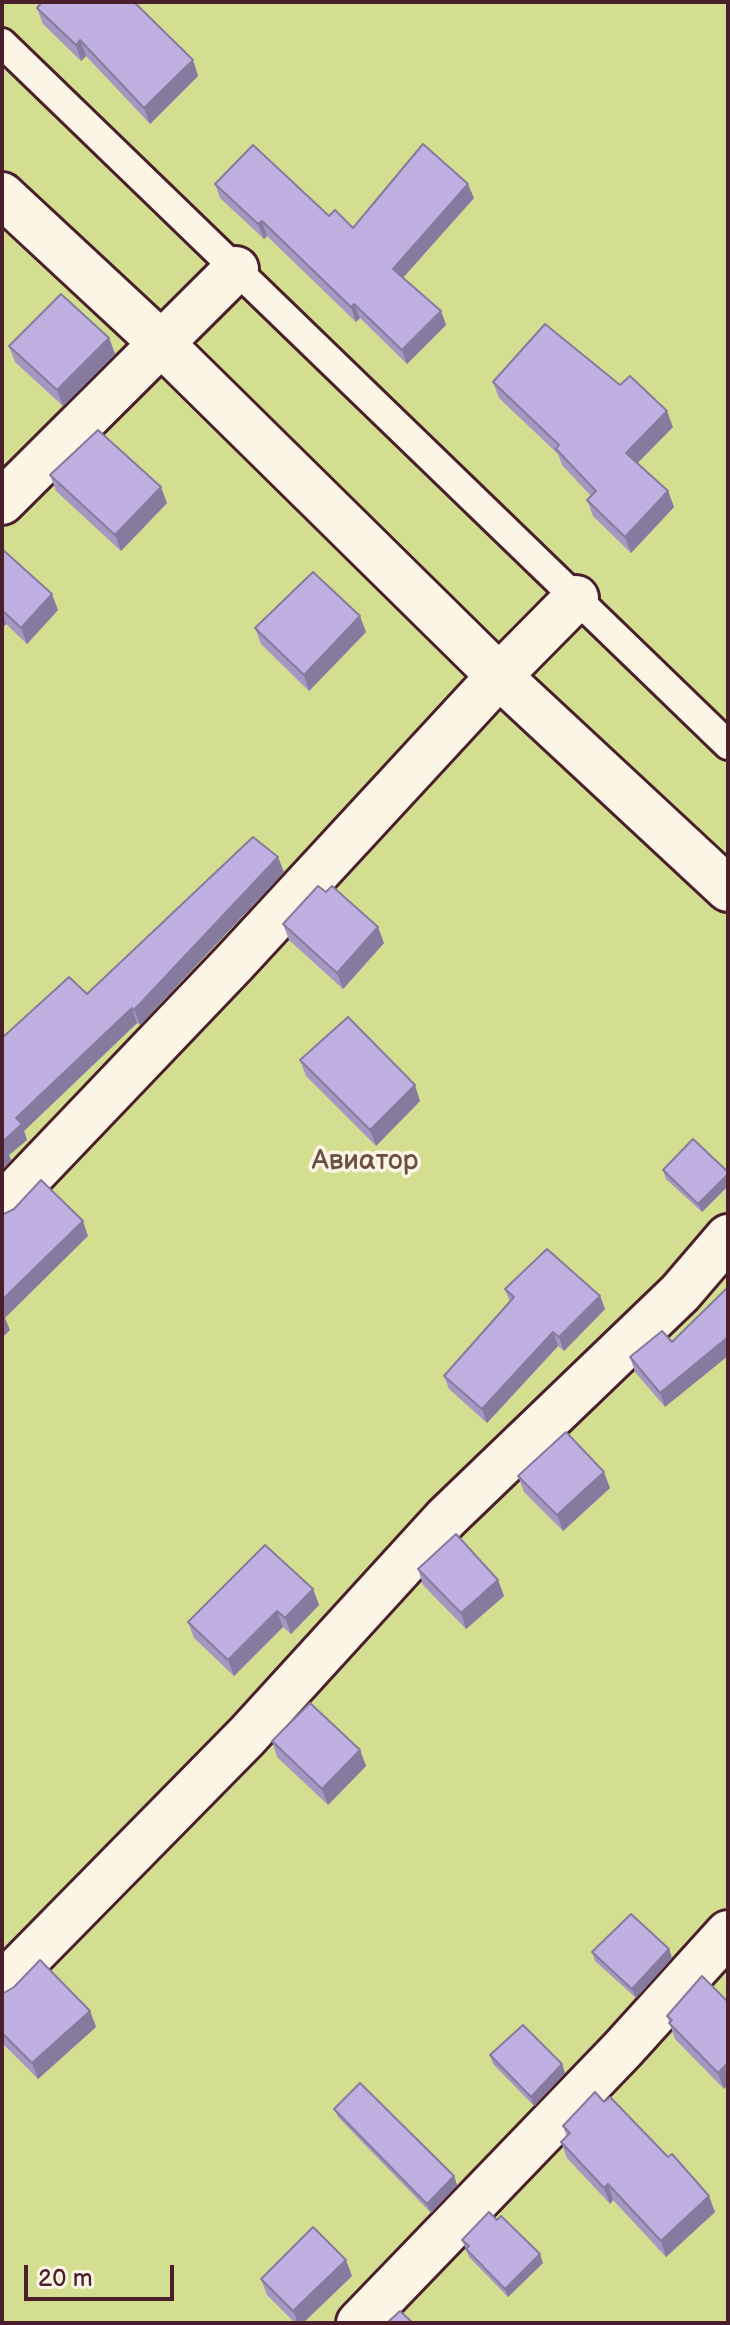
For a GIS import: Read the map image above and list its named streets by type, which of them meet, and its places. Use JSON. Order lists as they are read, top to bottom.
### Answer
{
  "parks": ["Авиатор"],
  "scale_bar": "20 m"
}
